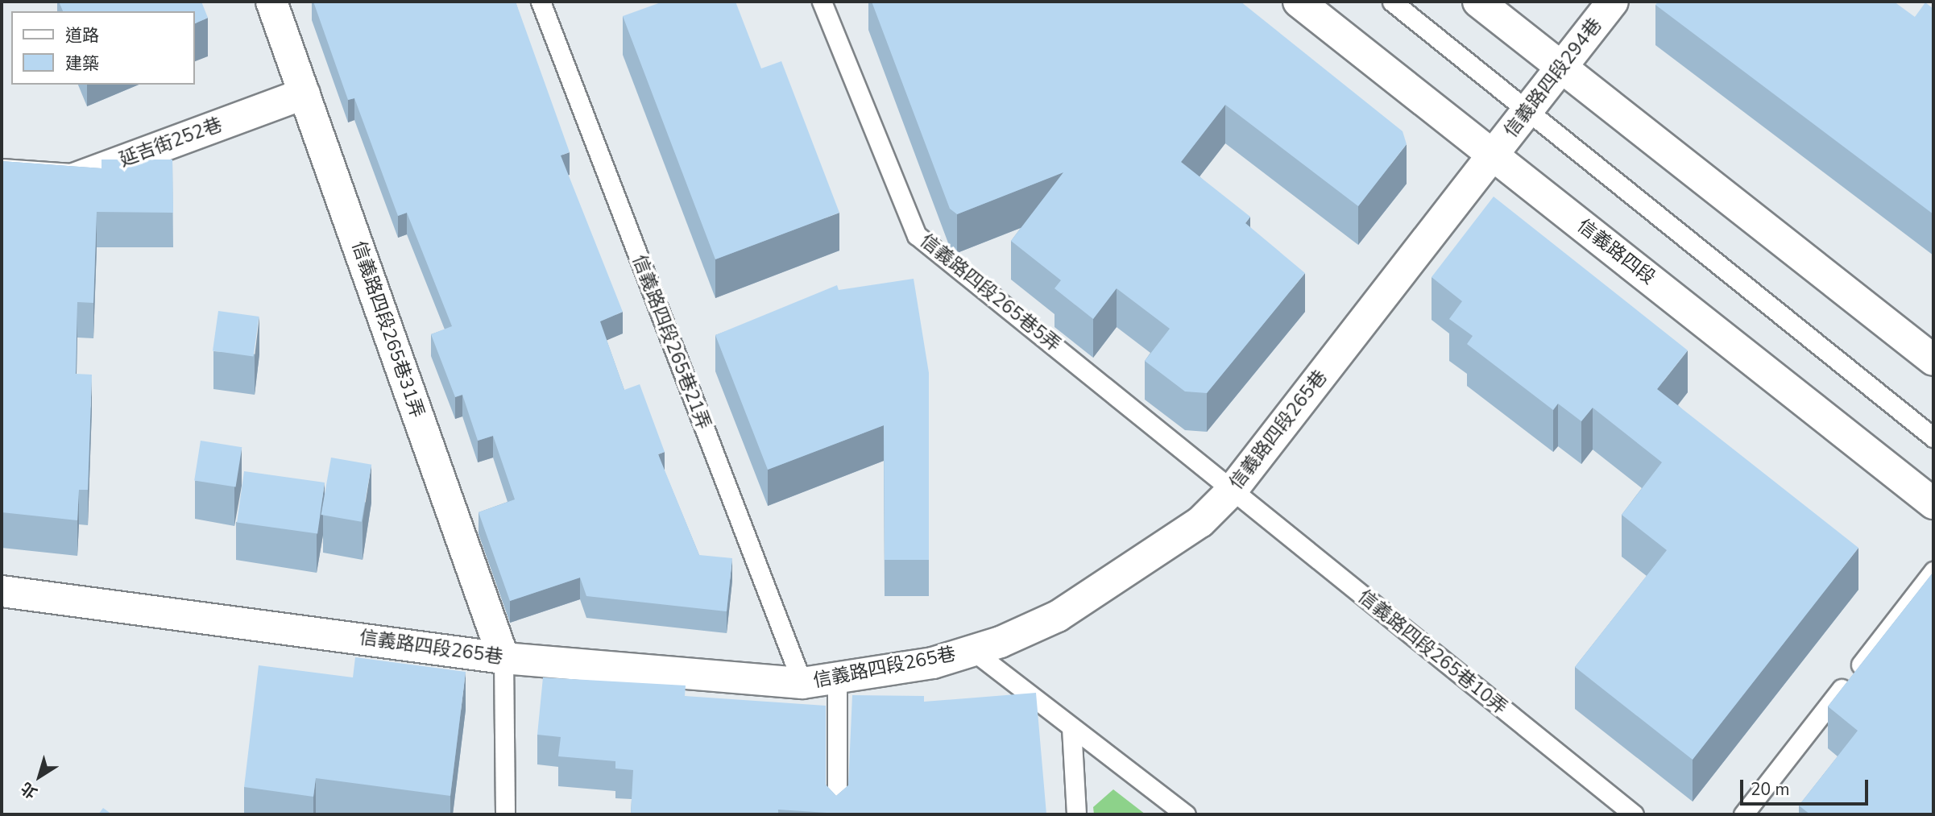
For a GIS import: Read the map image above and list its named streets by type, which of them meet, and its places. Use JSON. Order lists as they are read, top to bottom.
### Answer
{
  "streets": {
    "street": [
      "信義路四段294巷",
      "延吉街252巷",
      "信義路四段",
      "信義路四段265巷31弄",
      "信義路四段265巷"
    ],
    "lane": ["信義路四段265巷5弄", "信義路四段265巷21弄", "信義路四段265巷10弄"]
  },
  "crossings": [
    ["信義路四段294巷", "信義路四段"],
    ["信義路四段294巷", "信義路四段265巷"],
    ["延吉街252巷", "信義路四段265巷31弄"],
    ["信義路四段", "信義路四段265巷"],
    ["信義路四段265巷5弄", "信義路四段265巷"],
    ["信義路四段265巷5弄", "信義路四段265巷10弄"],
    ["信義路四段265巷31弄", "信義路四段265巷"],
    ["信義路四段265巷21弄", "信義路四段265巷"],
    ["信義路四段265巷", "信義路四段265巷10弄"]
  ],
  "legend": ["道路", "建築"],
  "scale_bar": "20 m",
  "north": "bottom left"
}
